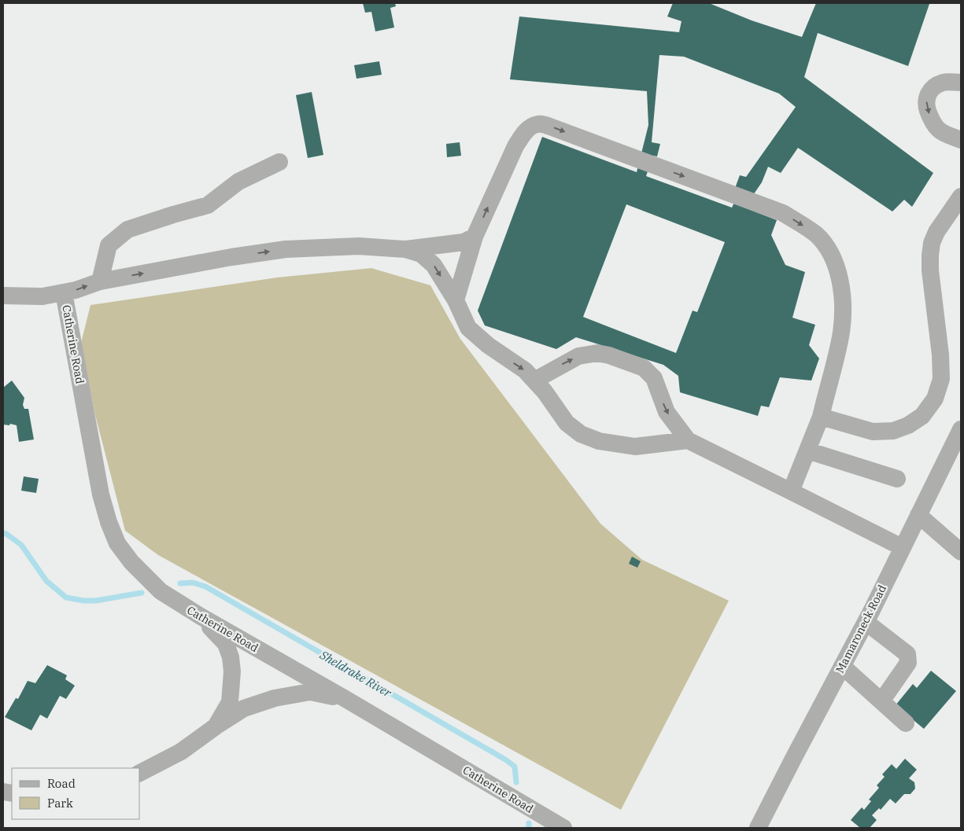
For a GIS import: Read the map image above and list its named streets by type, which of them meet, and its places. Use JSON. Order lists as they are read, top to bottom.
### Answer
{
  "streets": {
    "street": ["Catherine Road", "Mamaroneck Road"]
  },
  "water": ["Sheldrake River"],
  "legend": ["Road", "Park"]
}
